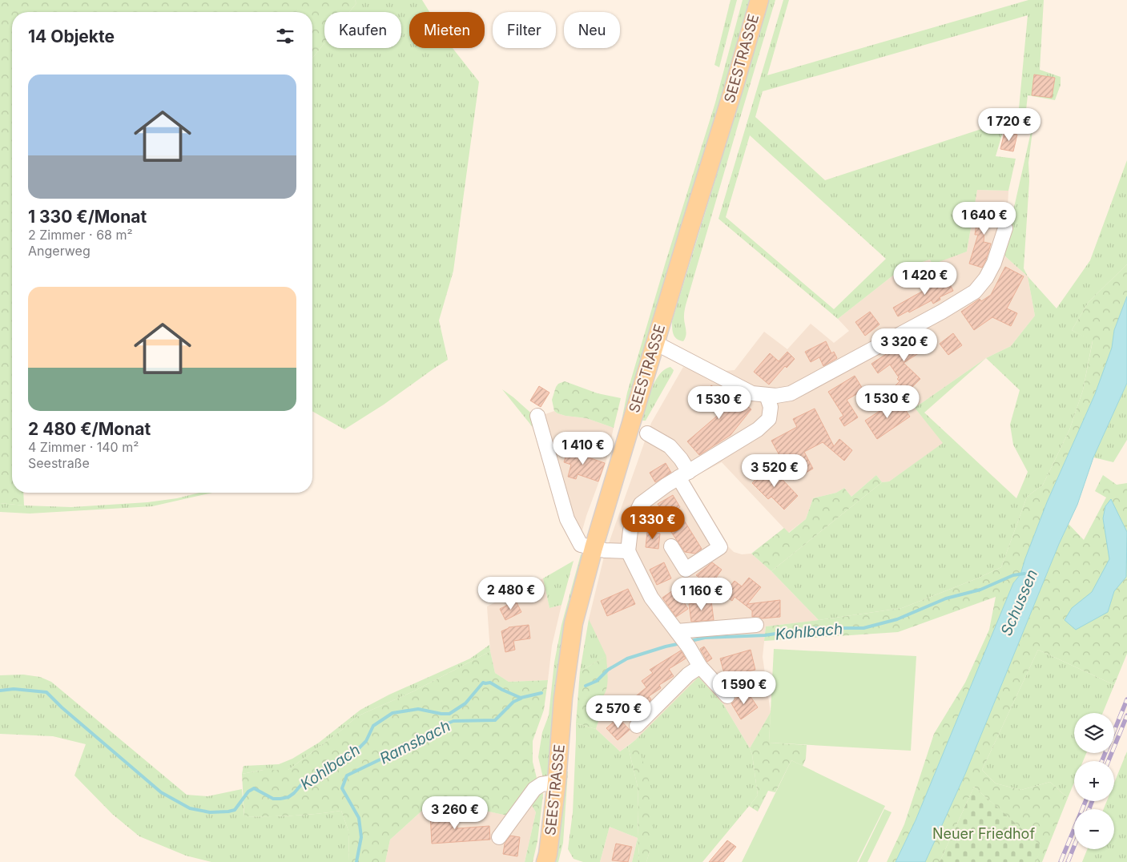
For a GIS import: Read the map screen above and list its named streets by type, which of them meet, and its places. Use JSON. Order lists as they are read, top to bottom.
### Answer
{
  "streets": {
    "main road": ["SEESTRASSE"]
  },
  "water": ["Schussen", "Kohlbach", "Ramsbach"],
  "parks": ["Neuer Friedhof"],
  "page": {
    "chip": [
      "Kaufen",
      "Mieten",
      "Filter",
      "Neu"
    ],
    "heading": "14 Objekte",
    "list": [
      {
        "name": "1 330 €/Monat",
        "note": "2 Zimmer · 68 m² · Angerweg"
      },
      {
        "name": "2 480 €/Monat",
        "note": "4 Zimmer · 140 m² · Seestraße"
      }
    ],
    "price": [
      "1 720 €",
      "1 640 €",
      "1 420 €",
      "3 320 €",
      "1 530 €",
      "1 530 €",
      "1 410 €",
      "3 520 €",
      "1 330 €",
      "2 480 €",
      "1 160 €",
      "1 590 €",
      "2 570 €",
      "3 260 €"
    ],
    "map_buttons": ["+", "−"]
  }
}
